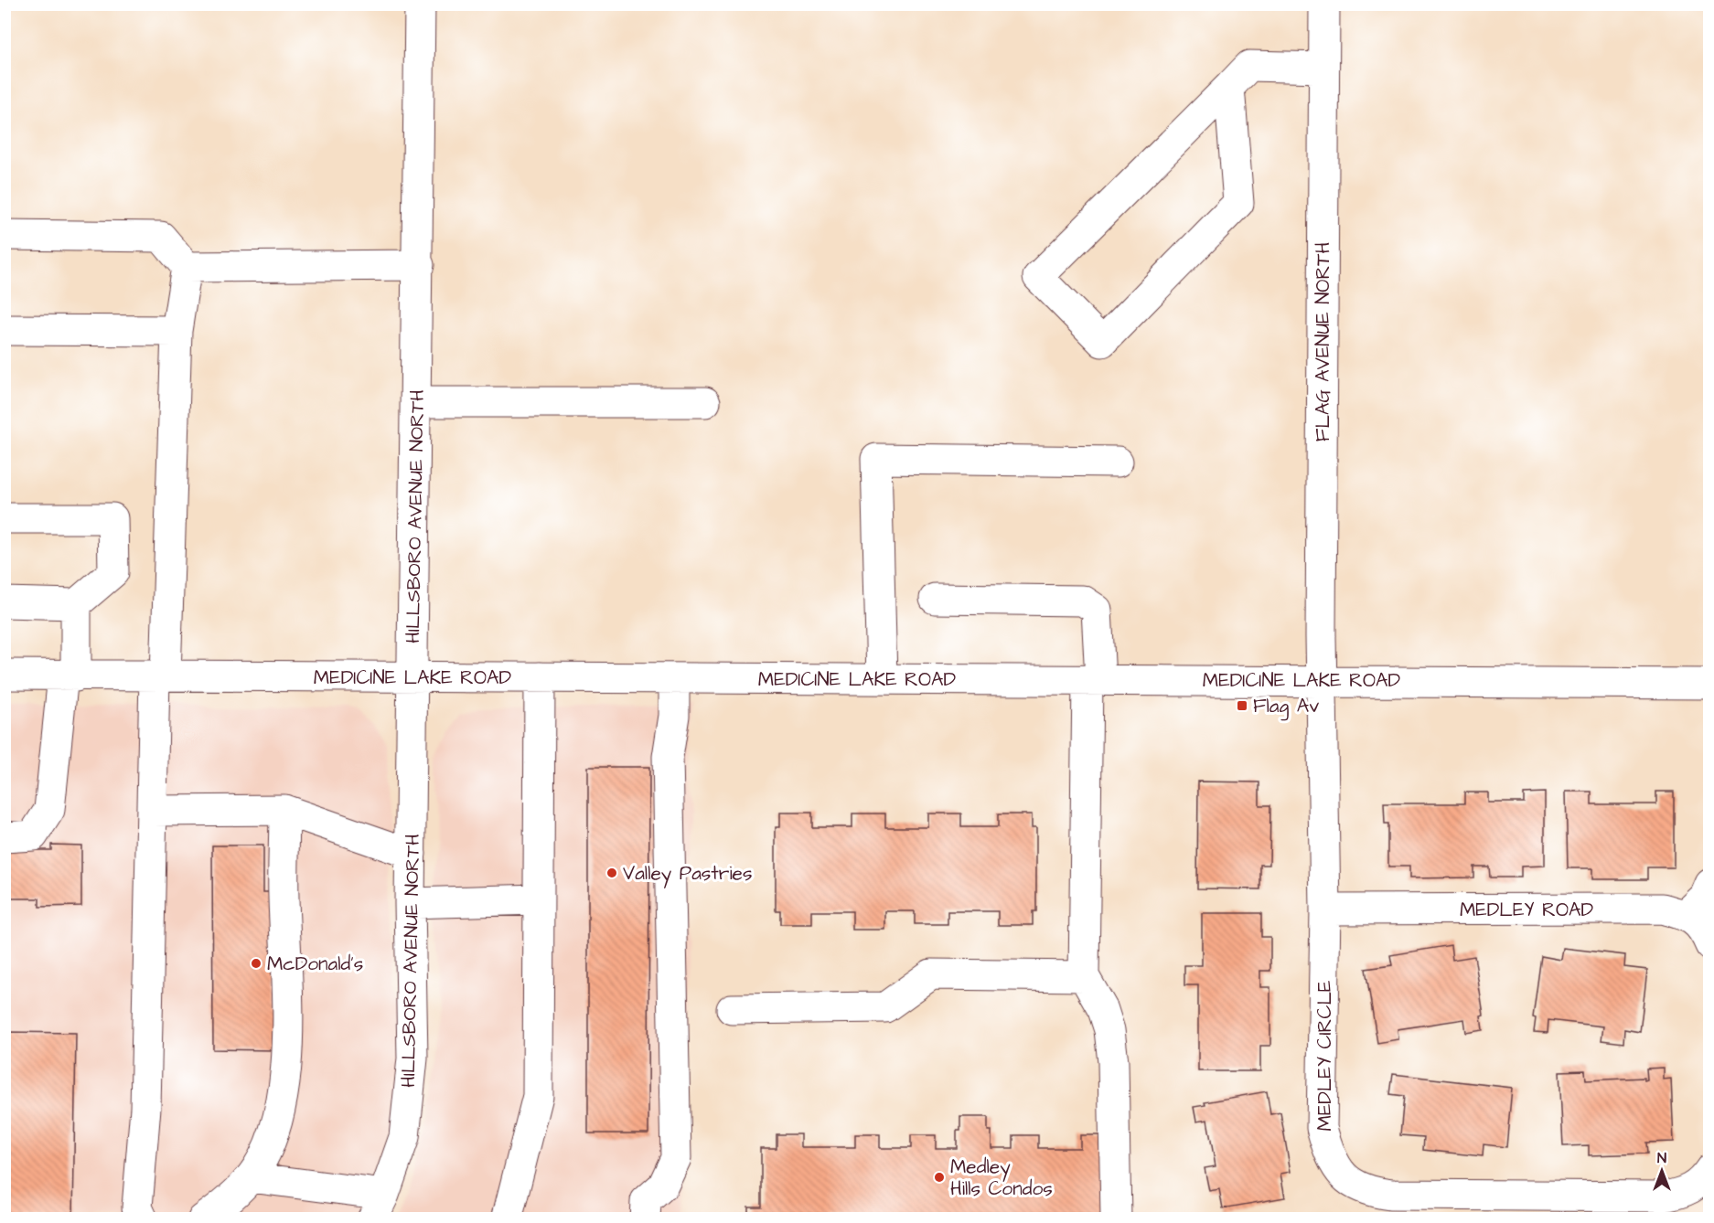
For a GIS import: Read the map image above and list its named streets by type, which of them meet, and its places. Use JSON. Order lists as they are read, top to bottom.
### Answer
{
  "streets": {
    "street": [
      "FLAG AVENUE NORTH",
      "HILLSBORO AVENUE NORTH",
      "MEDICINE LAKE ROAD",
      "MEDLEY ROAD",
      "MEDLEY CIRCLE"
    ]
  },
  "crossings": [
    ["FLAG AVENUE NORTH", "MEDICINE LAKE ROAD"],
    ["FLAG AVENUE NORTH", "MEDLEY CIRCLE"],
    ["HILLSBORO AVENUE NORTH", "MEDICINE LAKE ROAD"],
    ["MEDICINE LAKE ROAD", "MEDLEY CIRCLE"],
    ["MEDLEY ROAD", "MEDLEY CIRCLE"]
  ],
  "places": {
    "transit": ["Flag Av"],
    "other": ["Valley Pastries", "McDonald's", "Medley Hills Condos"]
  },
  "north": "top"
}
